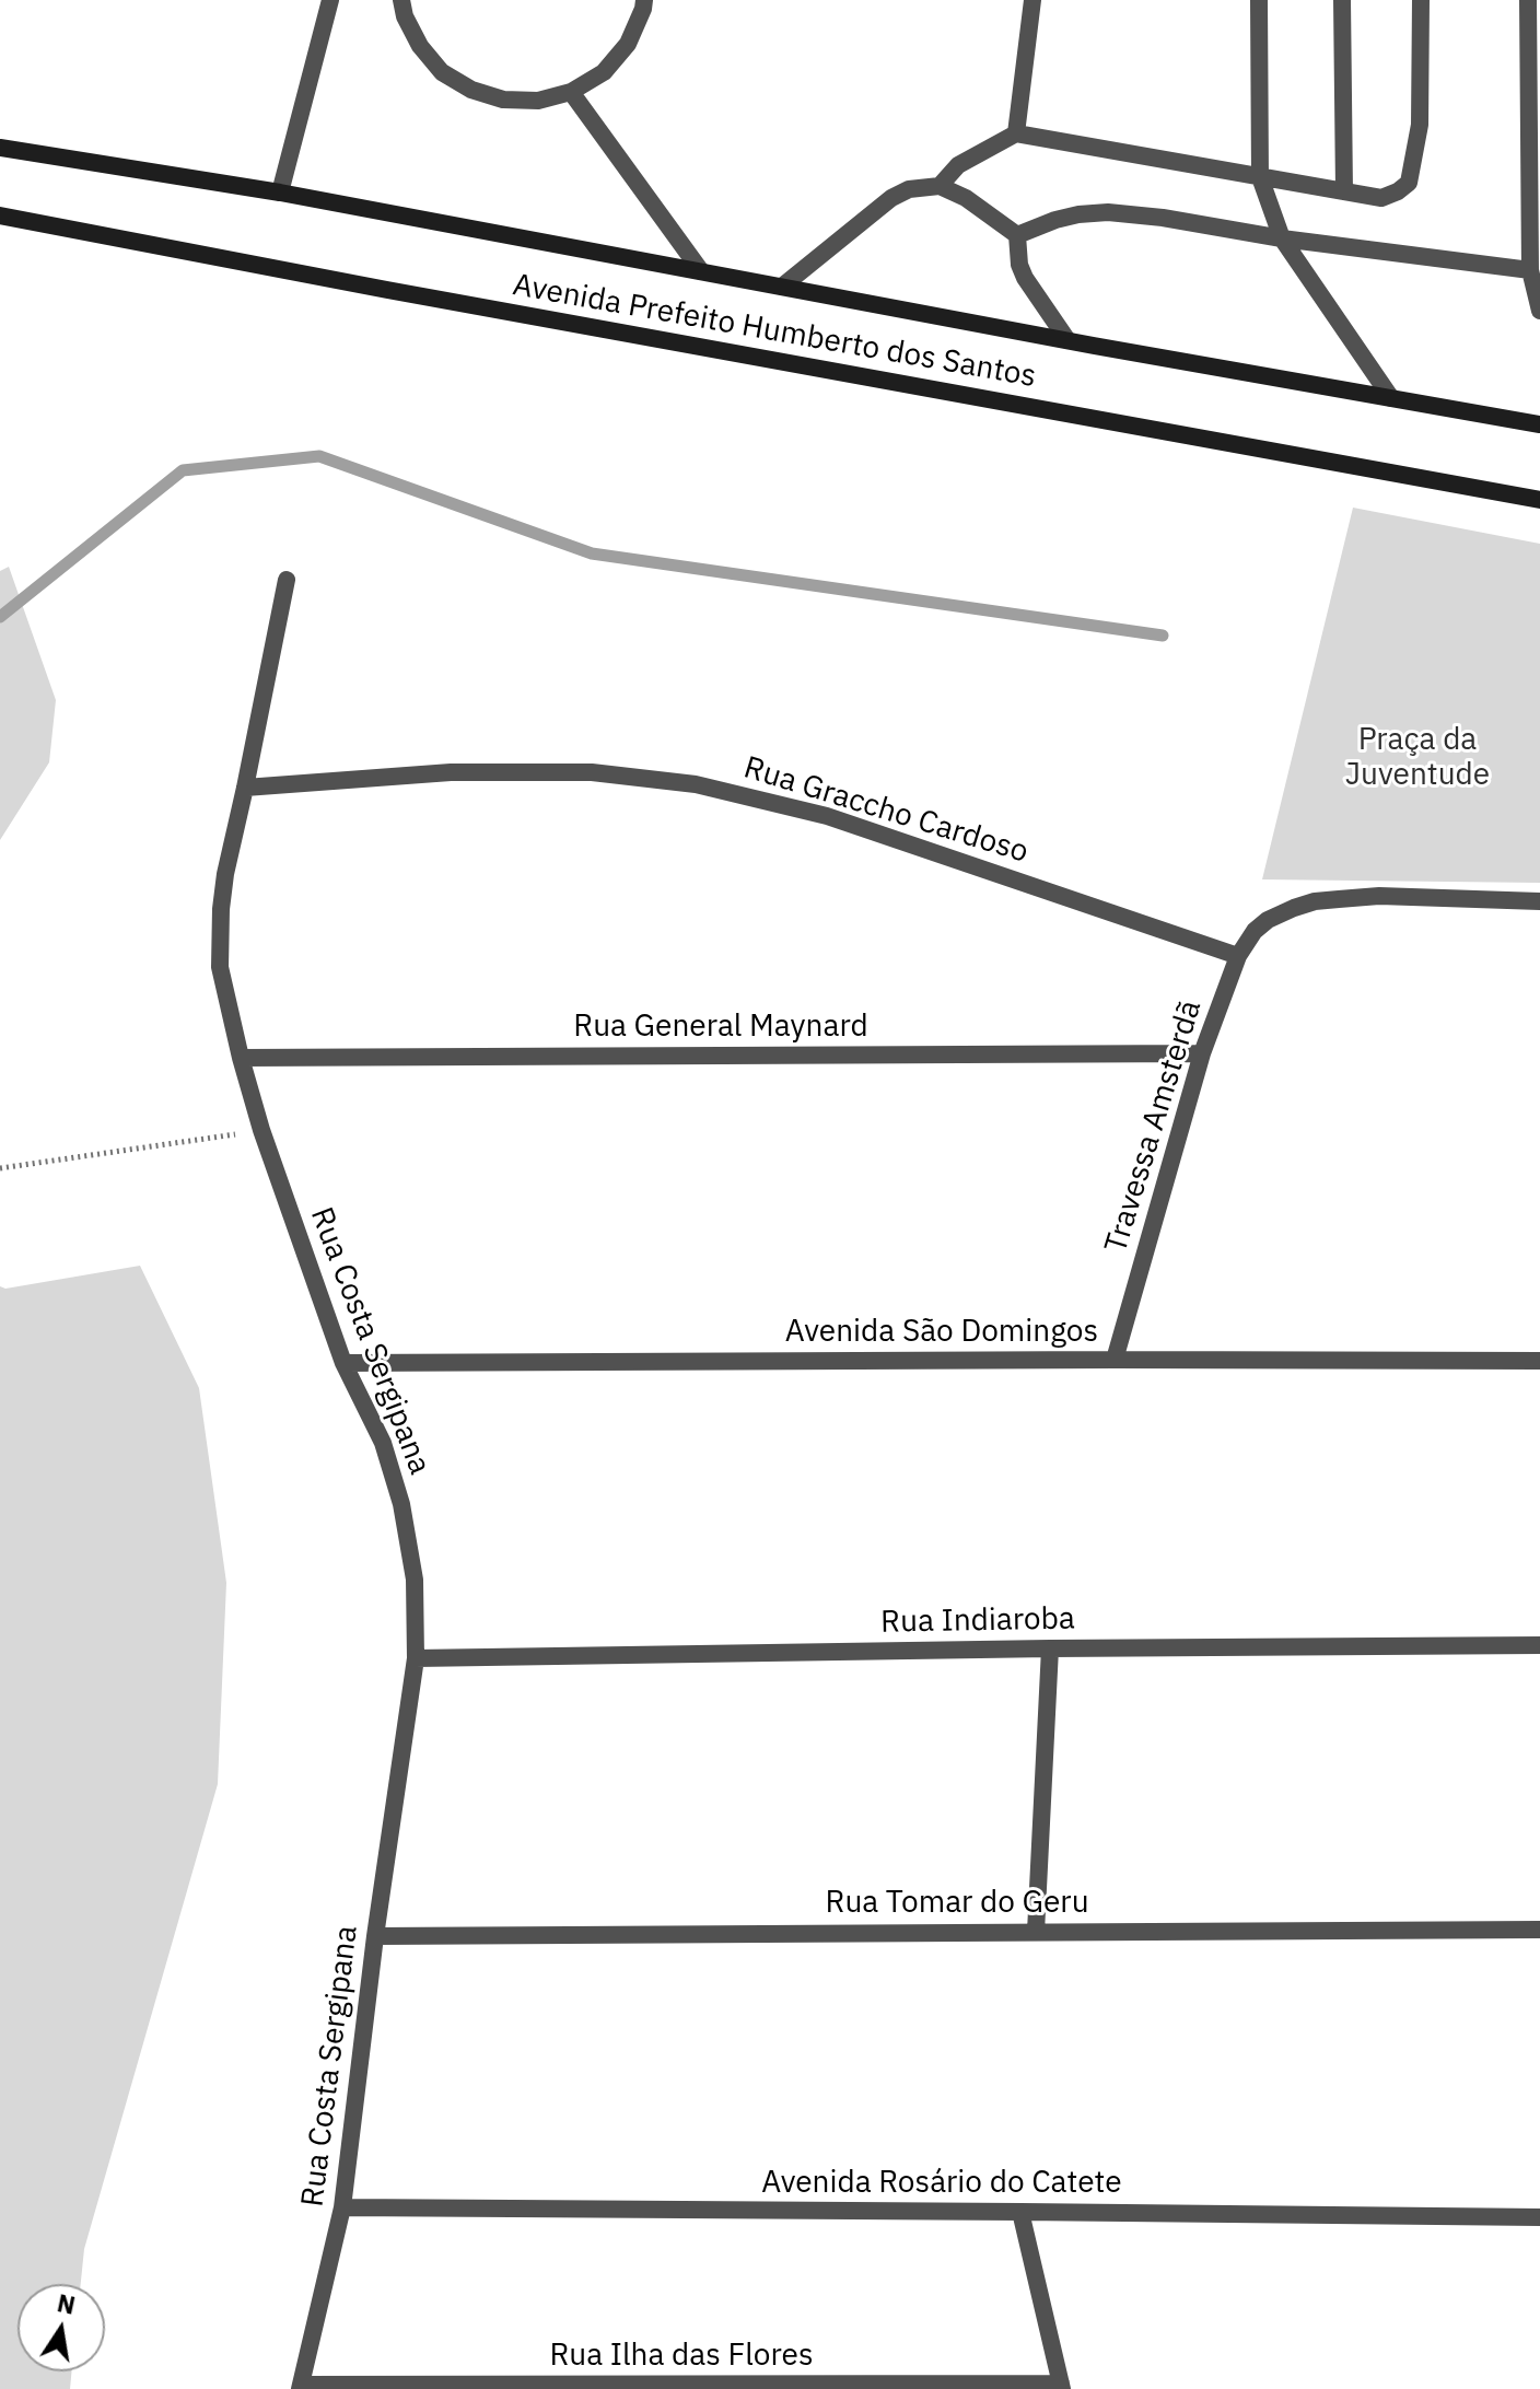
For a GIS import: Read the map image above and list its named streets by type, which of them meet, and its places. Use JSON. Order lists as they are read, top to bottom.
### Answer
{
  "streets": {
    "street": [
      "Avenida Prefeito Humberto dos Santos",
      "Rua Graccho Cardoso",
      "Rua General Maynard",
      "Travessa Amsterdã",
      "Avenida São Domingos",
      "Rua Costa Sergipana",
      "Rua Indiaroba",
      "Rua Tomar do Geru",
      "Avenida Rosário do Catete",
      "Rua Ilha das Flores"
    ]
  },
  "crossings": [
    ["Rua Graccho Cardoso", "Travessa Amsterdã"],
    ["Rua Graccho Cardoso", "Rua Costa Sergipana"],
    ["Rua General Maynard", "Travessa Amsterdã"],
    ["Rua General Maynard", "Rua Costa Sergipana"],
    ["Travessa Amsterdã", "Avenida São Domingos"],
    ["Avenida São Domingos", "Rua Costa Sergipana"],
    ["Rua Costa Sergipana", "Rua Indiaroba"],
    ["Rua Costa Sergipana", "Rua Tomar do Geru"],
    ["Rua Costa Sergipana", "Avenida Rosário do Catete"],
    ["Rua Costa Sergipana", "Rua Ilha das Flores"]
  ],
  "parks": ["Praça da Juventude"],
  "north": "top"
}
